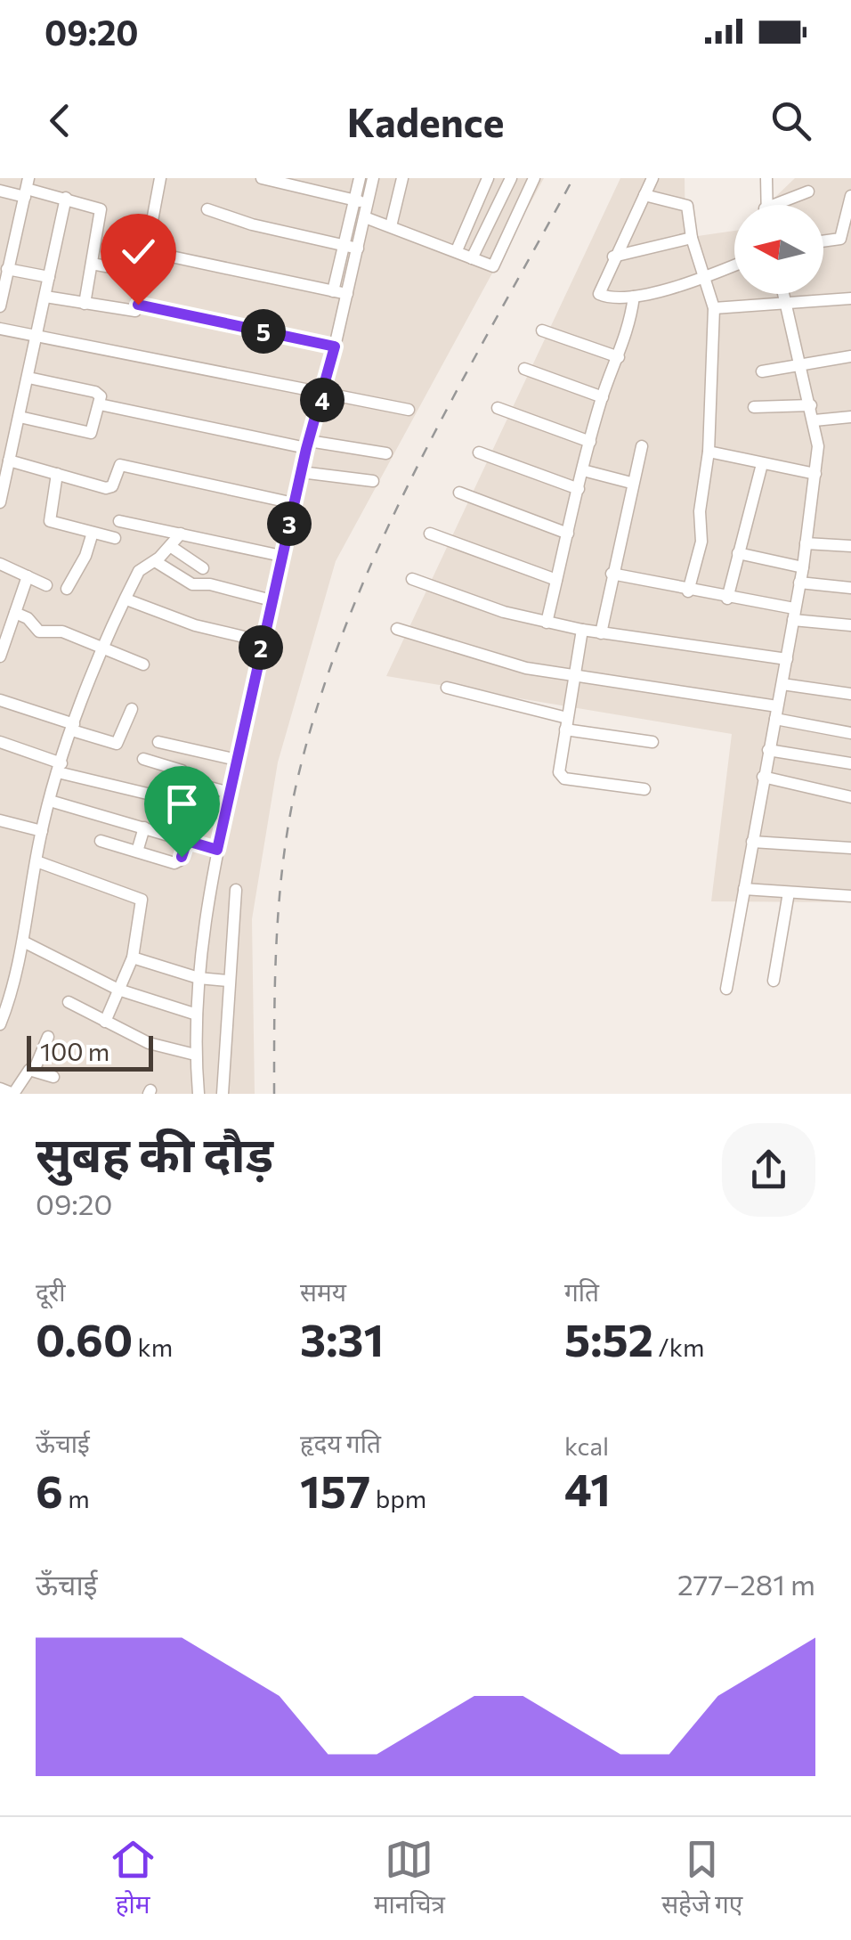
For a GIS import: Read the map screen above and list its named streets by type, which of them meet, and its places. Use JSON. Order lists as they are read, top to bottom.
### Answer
{
  "scale_bar": "100 m",
  "north": "left",
  "page": {
    "status": "09:20",
    "header": "Kadence",
    "pins": [
      "5",
      "4",
      "3",
      "2"
    ],
    "scale": "100 m",
    "heading": ["सुबह की दौड़", "09:20"],
    "stats": [
      ["दूरी", "0.60 km"],
      ["समय", "3:31"],
      ["गति", "5:52 /km"],
      ["ऊँचाई", "6 m"],
      ["हृदय गति", "157 bpm"],
      ["kcal", "41"]
    ],
    "chart": ["ऊँचाई", "277–281 m"],
    "tabs": ["होम", "मानचित्र", "सहेजे गए"]
  }
}
